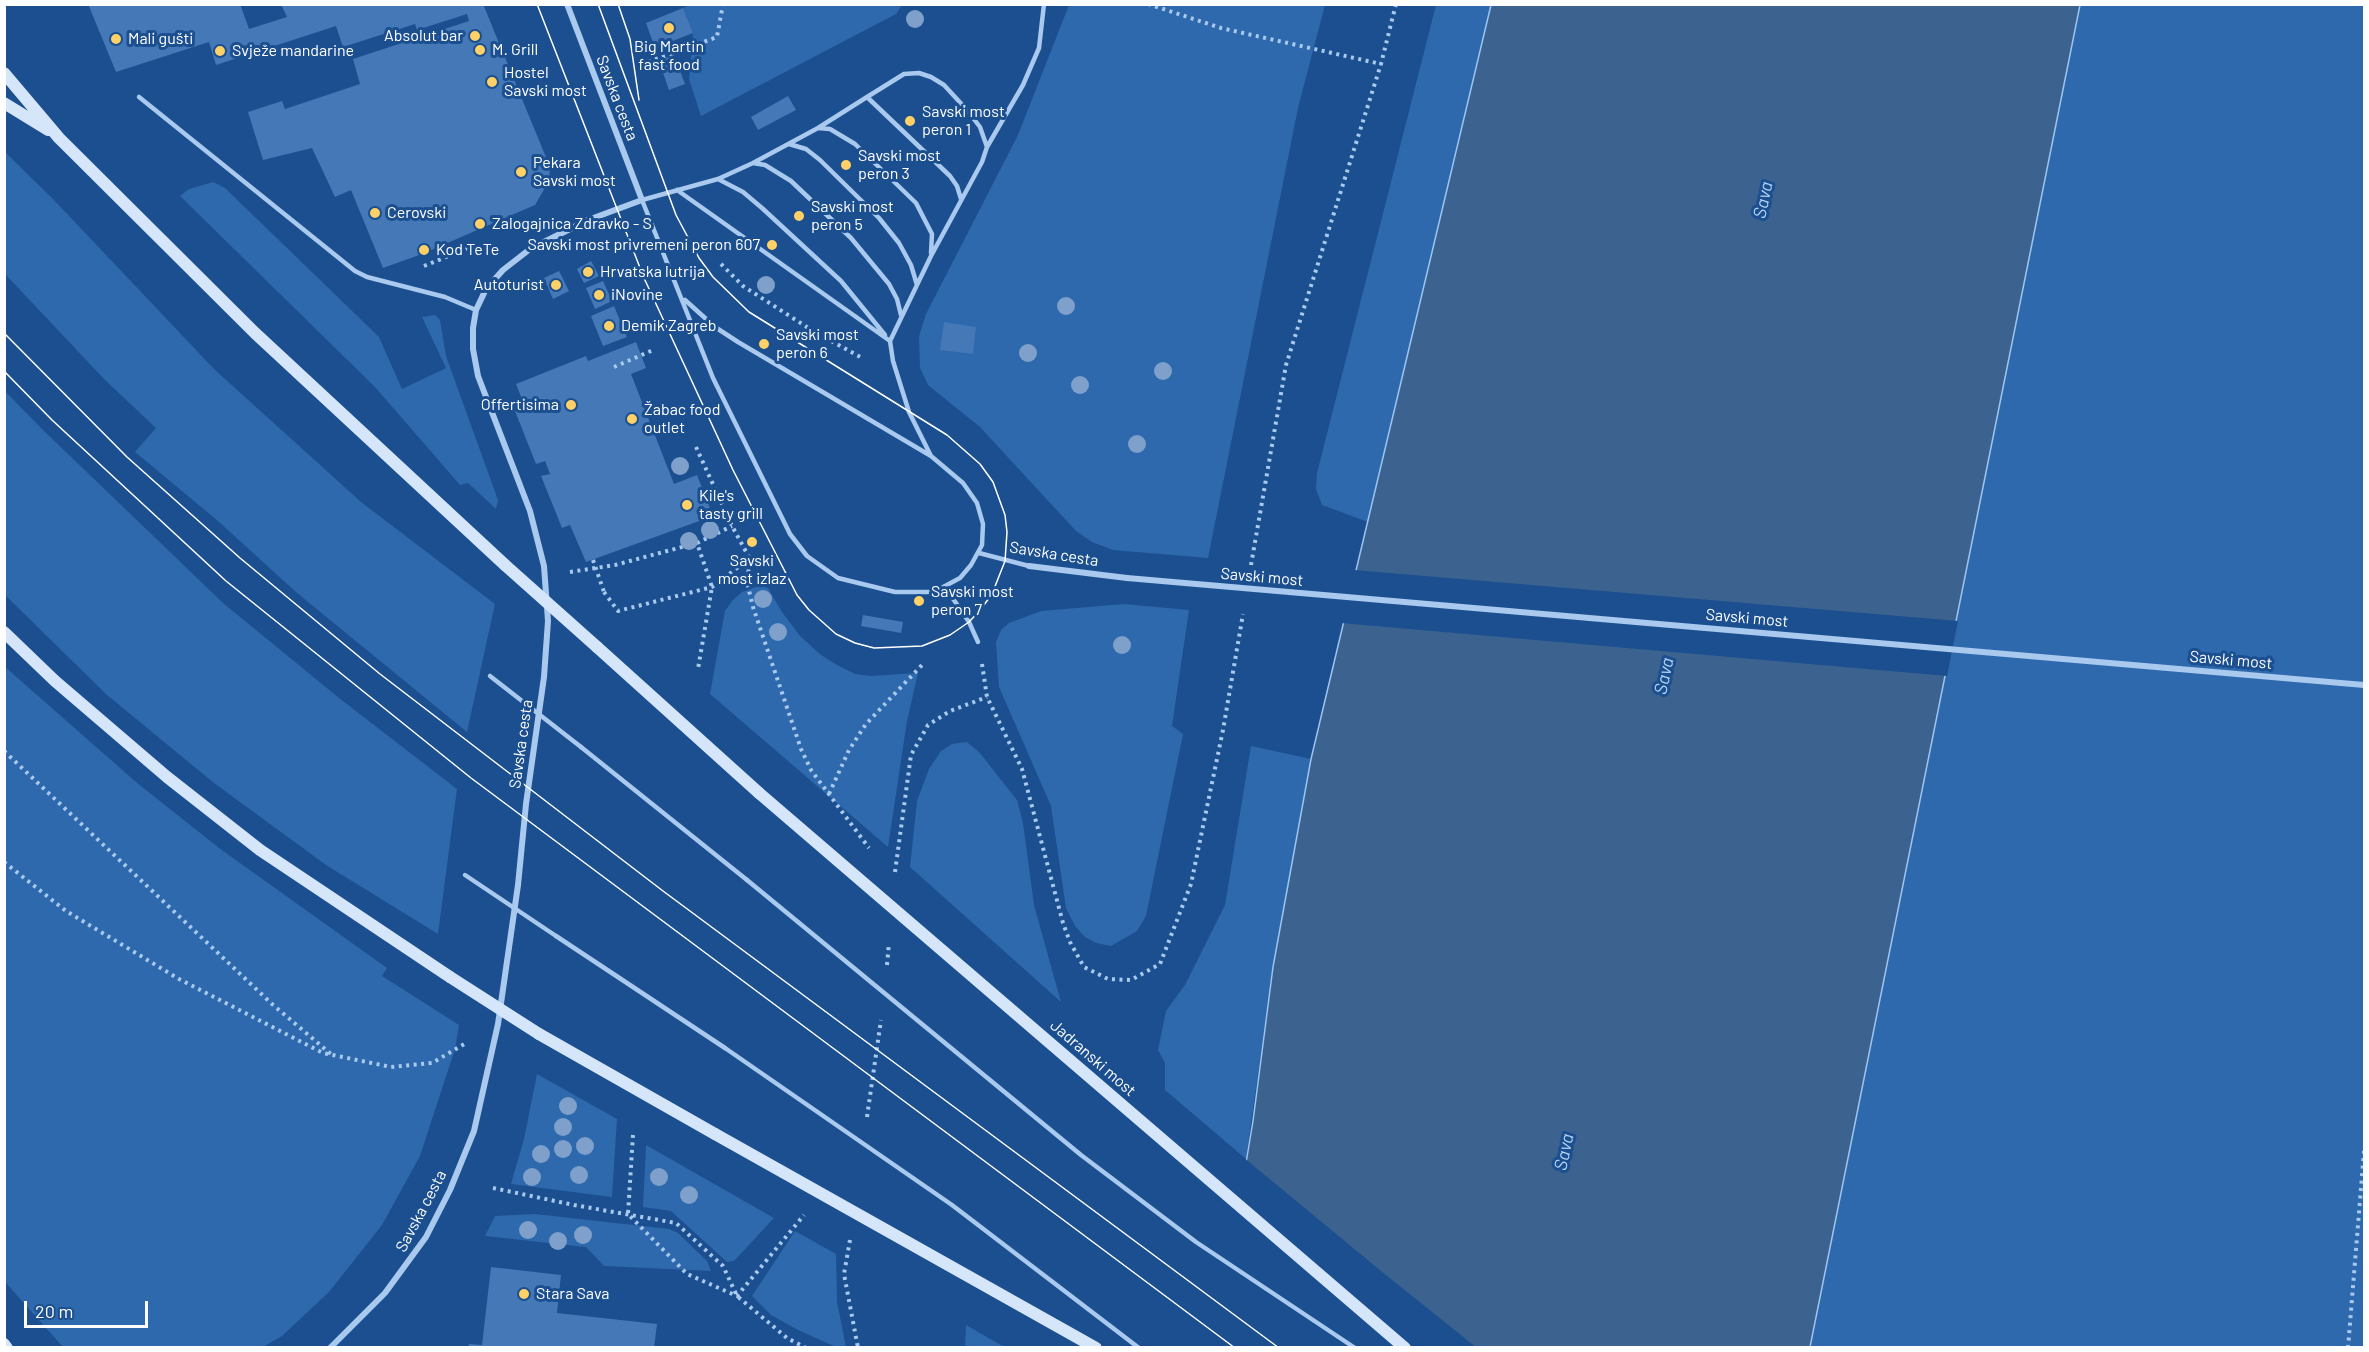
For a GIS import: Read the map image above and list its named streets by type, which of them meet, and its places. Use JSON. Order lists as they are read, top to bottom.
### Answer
{
  "streets": {
    "main road": ["Jadranski most"],
    "street": ["Savska cesta", "Savski most"]
  },
  "crossings": [
    ["Savska cesta", "Savski most"]
  ],
  "water": ["Sava"],
  "places": [
    "Big Martin fast food",
    "Absolut bar",
    "Mali gušti",
    "M. Grill",
    "Svježe mandarine",
    "Hostel Savski most",
    "Savski most peron 1",
    "Savski most peron 3",
    "Pekara Savski most",
    "Cerovski",
    "Savski most peron 5",
    "Zalogajnica Zdravko - S",
    "Savski most privremeni peron 607",
    "Kod TeTe",
    "Hrvatska lutrija",
    "Autoturist",
    "iNovine",
    "Demik Zagreb",
    "Savski most peron 6",
    "Offertisima",
    "Žabac food outlet",
    "Kile's tasty grill",
    "Savski most izlaz",
    "Savski most peron 7",
    "Stara Sava"
  ],
  "scale_bar": "20 m"
}
